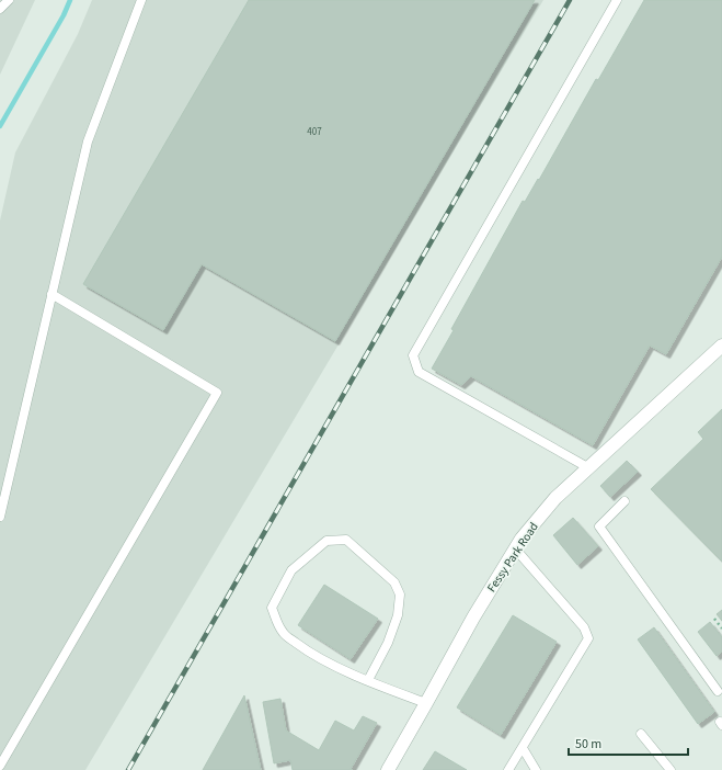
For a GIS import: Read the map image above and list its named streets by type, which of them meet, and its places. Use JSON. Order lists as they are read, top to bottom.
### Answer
{
  "streets": {
    "street": ["Fessy Park Road"]
  },
  "house_numbers": ["407"],
  "scale_bar": "50 m"
}
